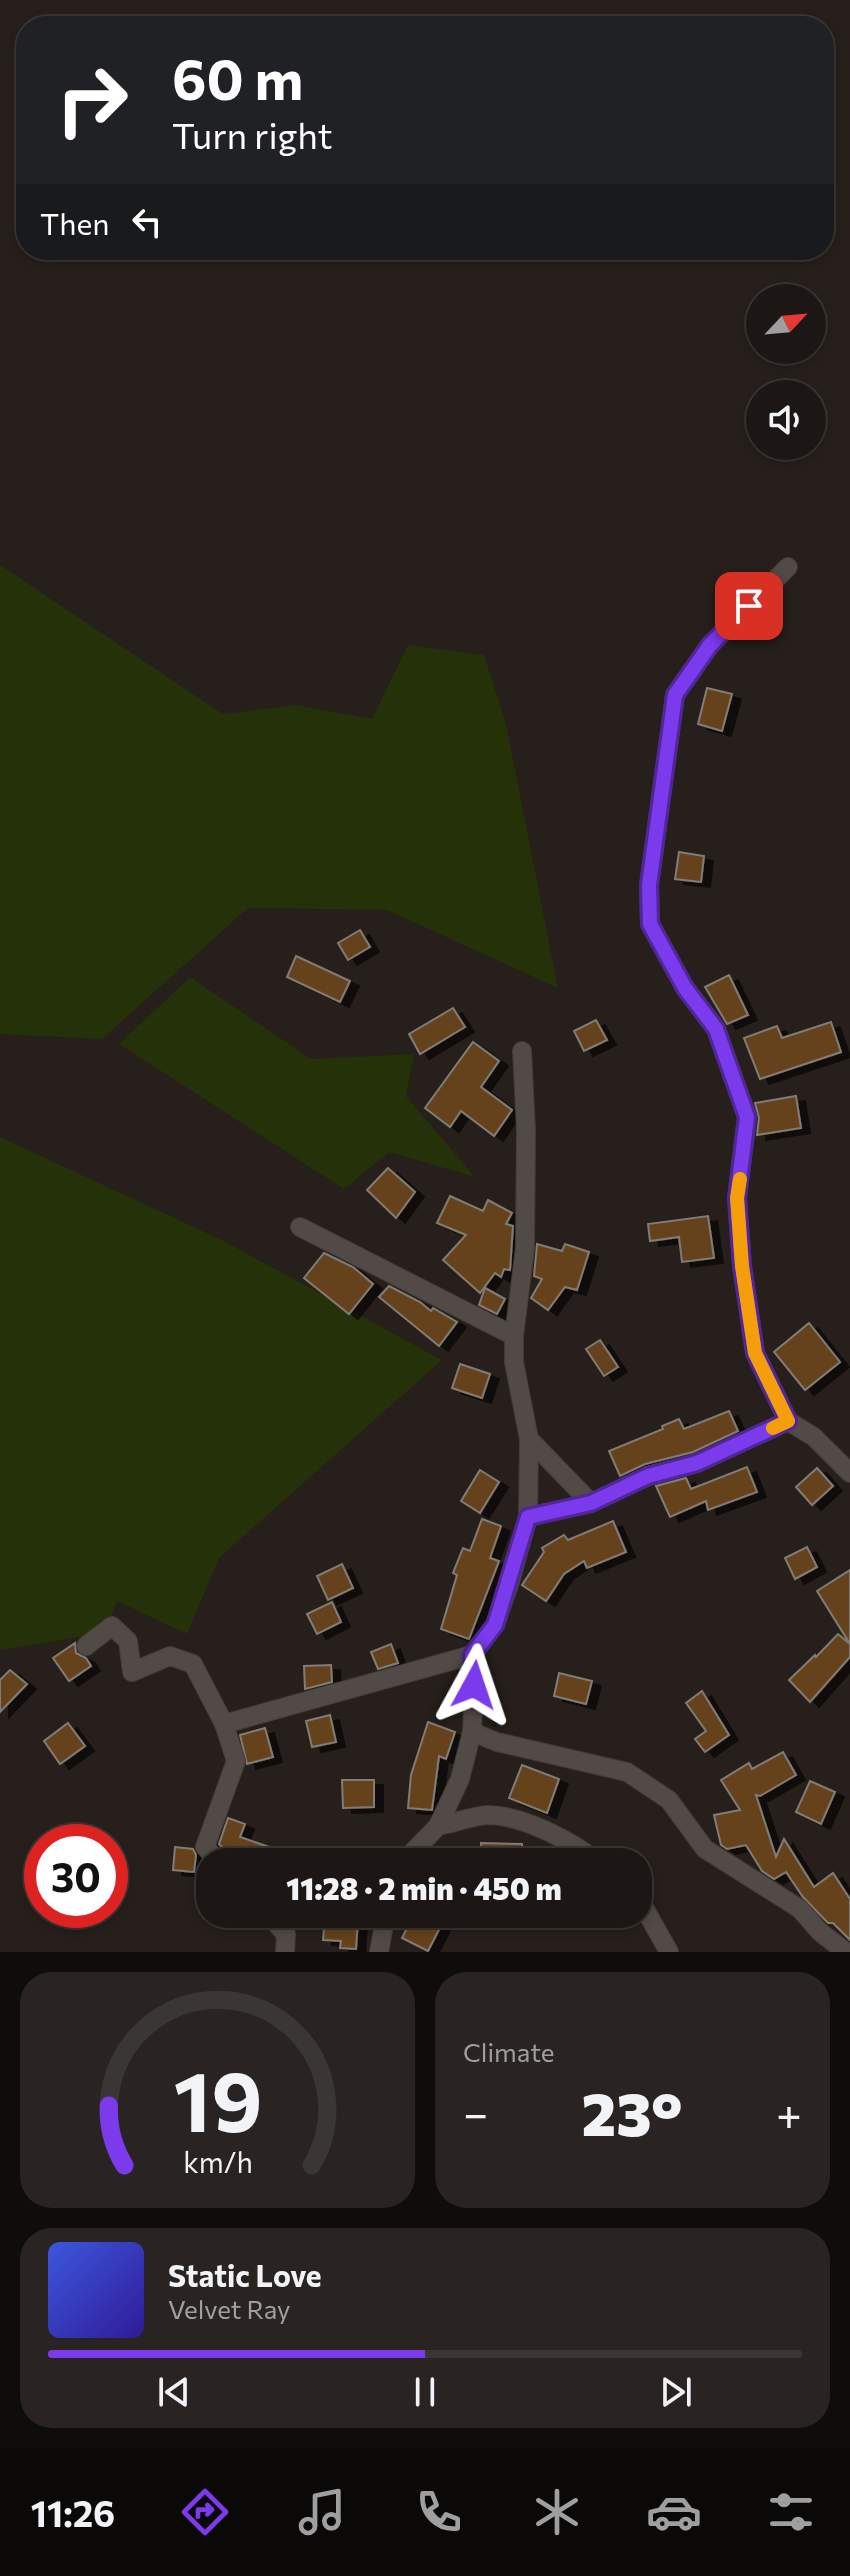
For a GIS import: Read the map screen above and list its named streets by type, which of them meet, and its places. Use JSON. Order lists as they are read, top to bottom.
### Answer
{
  "north": "top right",
  "page": {
    "turn": ["60 m", "Turn right"],
    "then": "Then",
    "limit": "30",
    "trip": "11:28 · 2 min · 450 m",
    "tile": "Climate",
    "heat": ["−", "23°", "+"],
    "song": ["Static Love", "Velvet Ray"],
    "tabs": "11:26",
    "gauge": ["19", "km/h"]
  }
}
